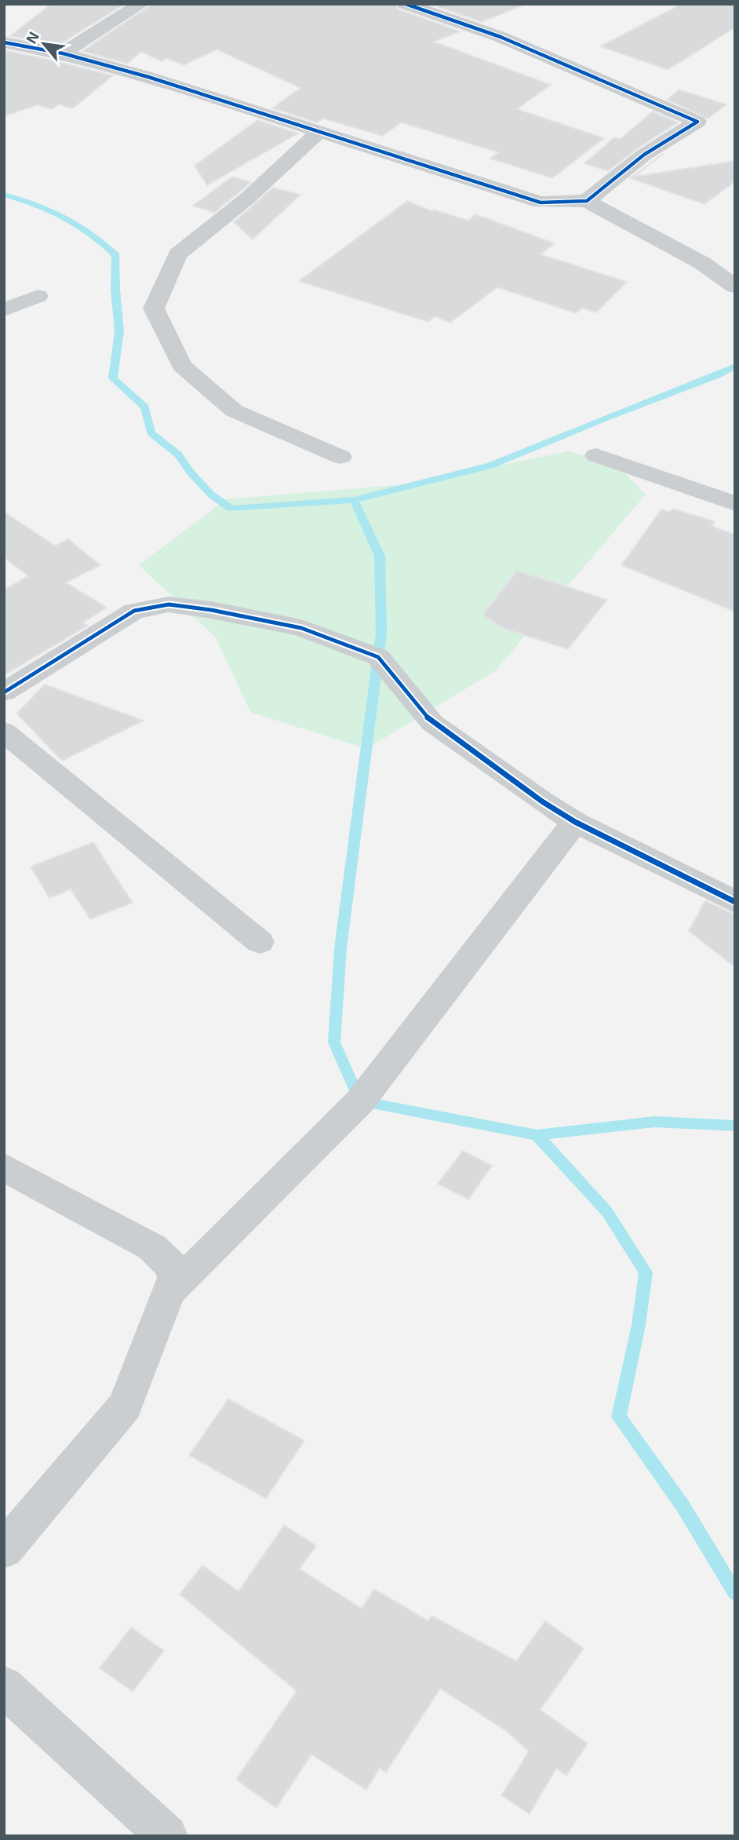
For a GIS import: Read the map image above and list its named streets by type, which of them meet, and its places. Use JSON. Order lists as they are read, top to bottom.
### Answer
{
  "north": "top left"
}
